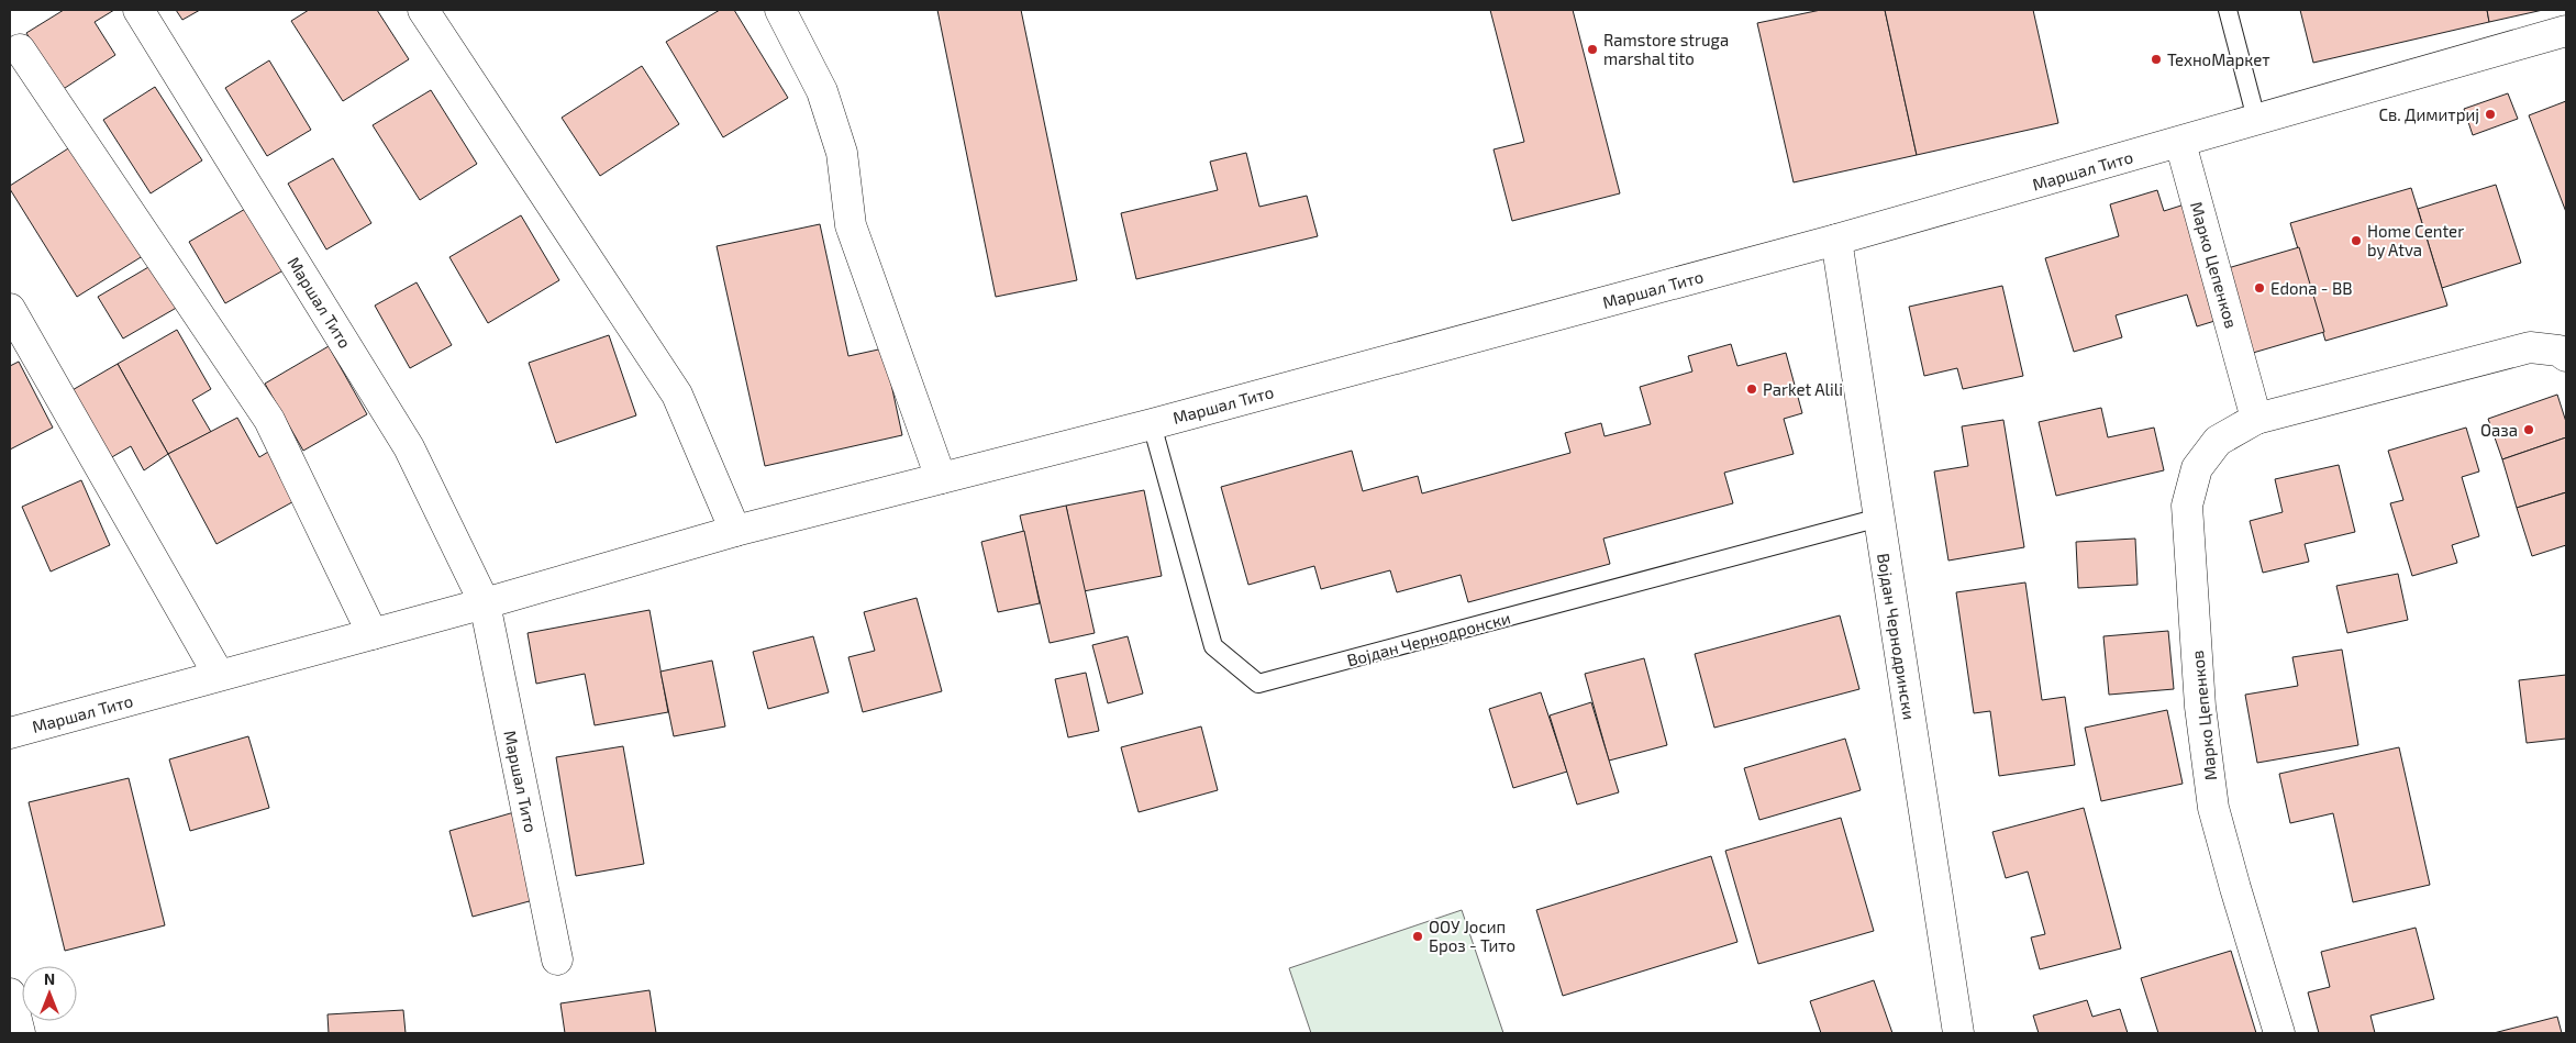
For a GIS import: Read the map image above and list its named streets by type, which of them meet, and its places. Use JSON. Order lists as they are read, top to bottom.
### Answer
{
  "streets": {
    "street": ["Маршал Тито", "Марко Цепенков", "Војдан Чернодрински"],
    "lane": ["Војдан Чернодронски"]
  },
  "crossings": [
    ["Маршал Тито", "Марко Цепенков"],
    ["Маршал Тито", "Војдан Чернодрински"],
    ["Маршал Тито", "Војдан Чернодронски"],
    ["Војдан Чернодрински", "Војдан Чернодронски"]
  ],
  "places": [
    "Ramstore struga marshal tito",
    "ТехноМаркет",
    "Св. Димитриј",
    "Home Center by Atva",
    "Edona - BB",
    "Parket Alili",
    "Оаза",
    "ООУ Јосип Броз - Тито"
  ],
  "north": "top"
}
